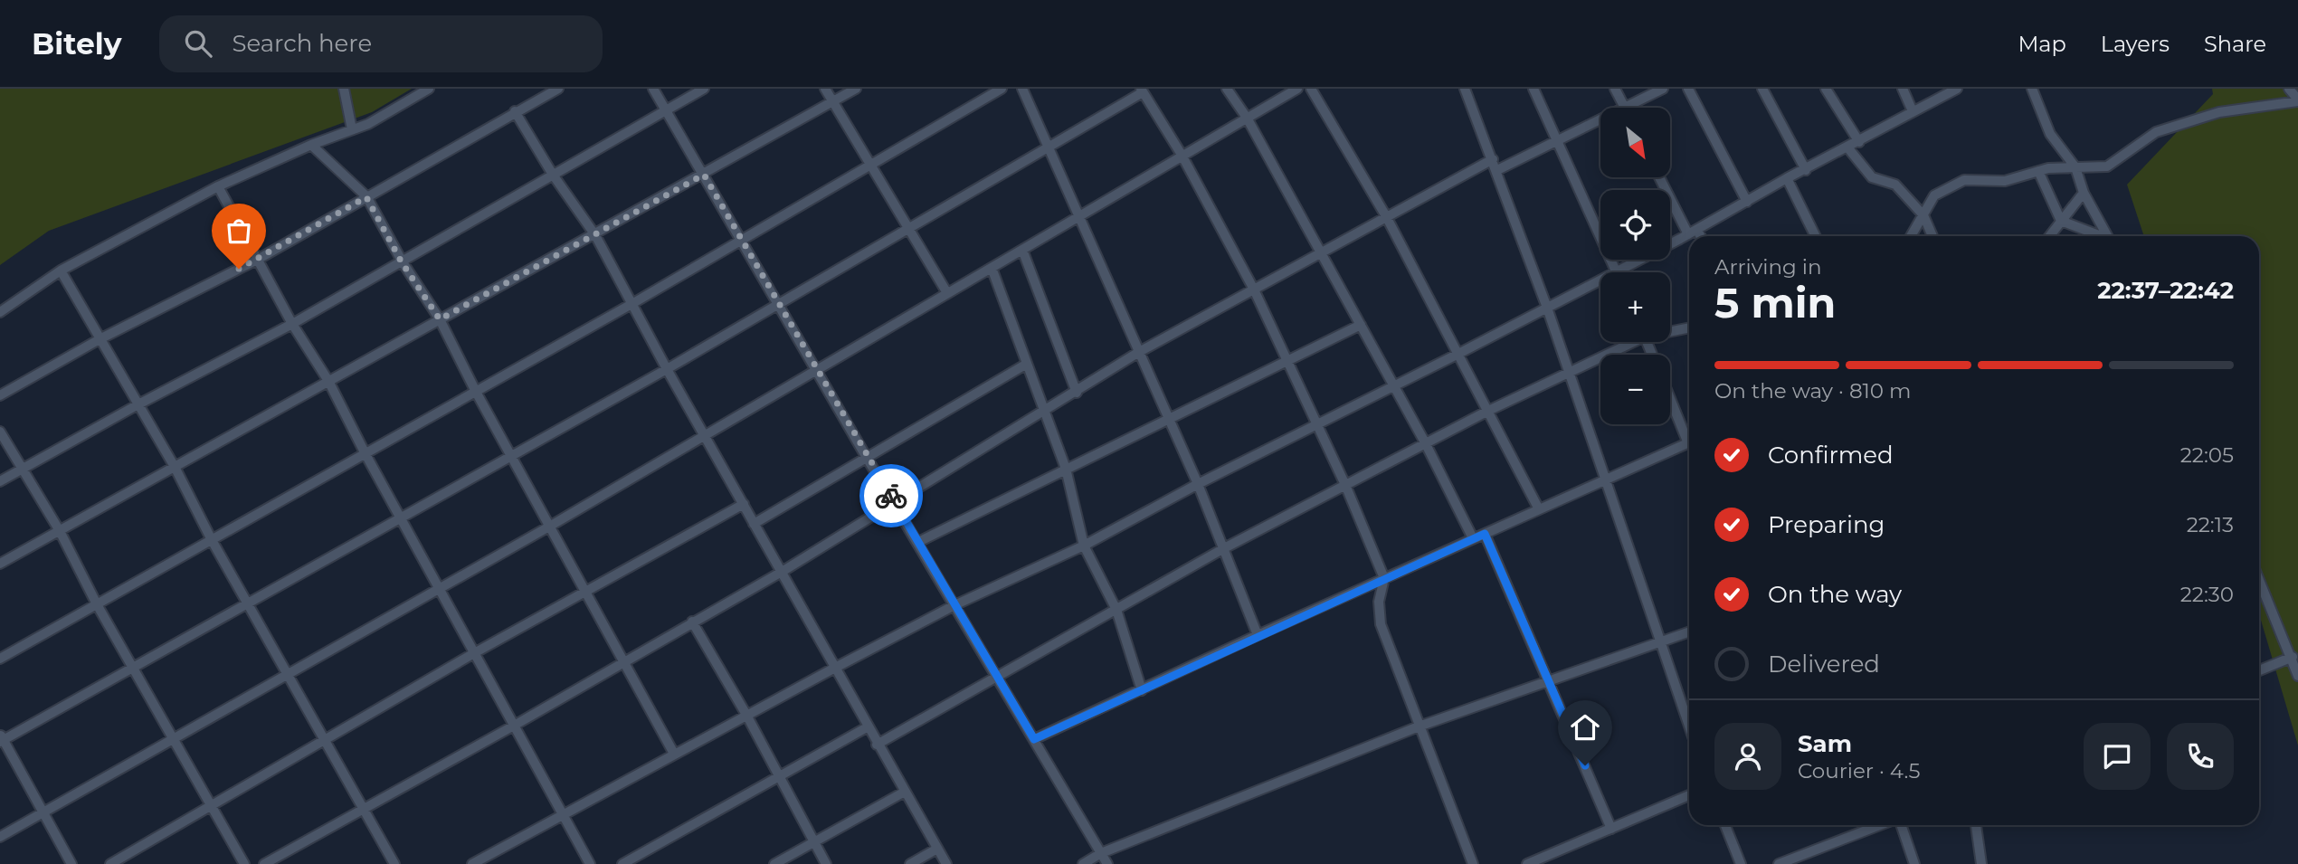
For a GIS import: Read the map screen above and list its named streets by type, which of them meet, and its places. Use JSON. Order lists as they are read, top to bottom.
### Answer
{
  "north": "bottom right",
  "page": {
    "header": "Bitely",
    "search": "Search here",
    "nav": ["Map", "Layers", "Share"],
    "map_buttons": ["+", "−"],
    "heading": ["5 min", "Arriving in", "22:37–22:42"],
    "panel": ["Sam", "Courier · 4.5"],
    "bar": "On the way · 810 m",
    "list": [
      ["Confirmed", "22:05"],
      ["Preparing", "22:13"],
      ["On the way", "22:30"],
      "Delivered"
    ]
  }
}
